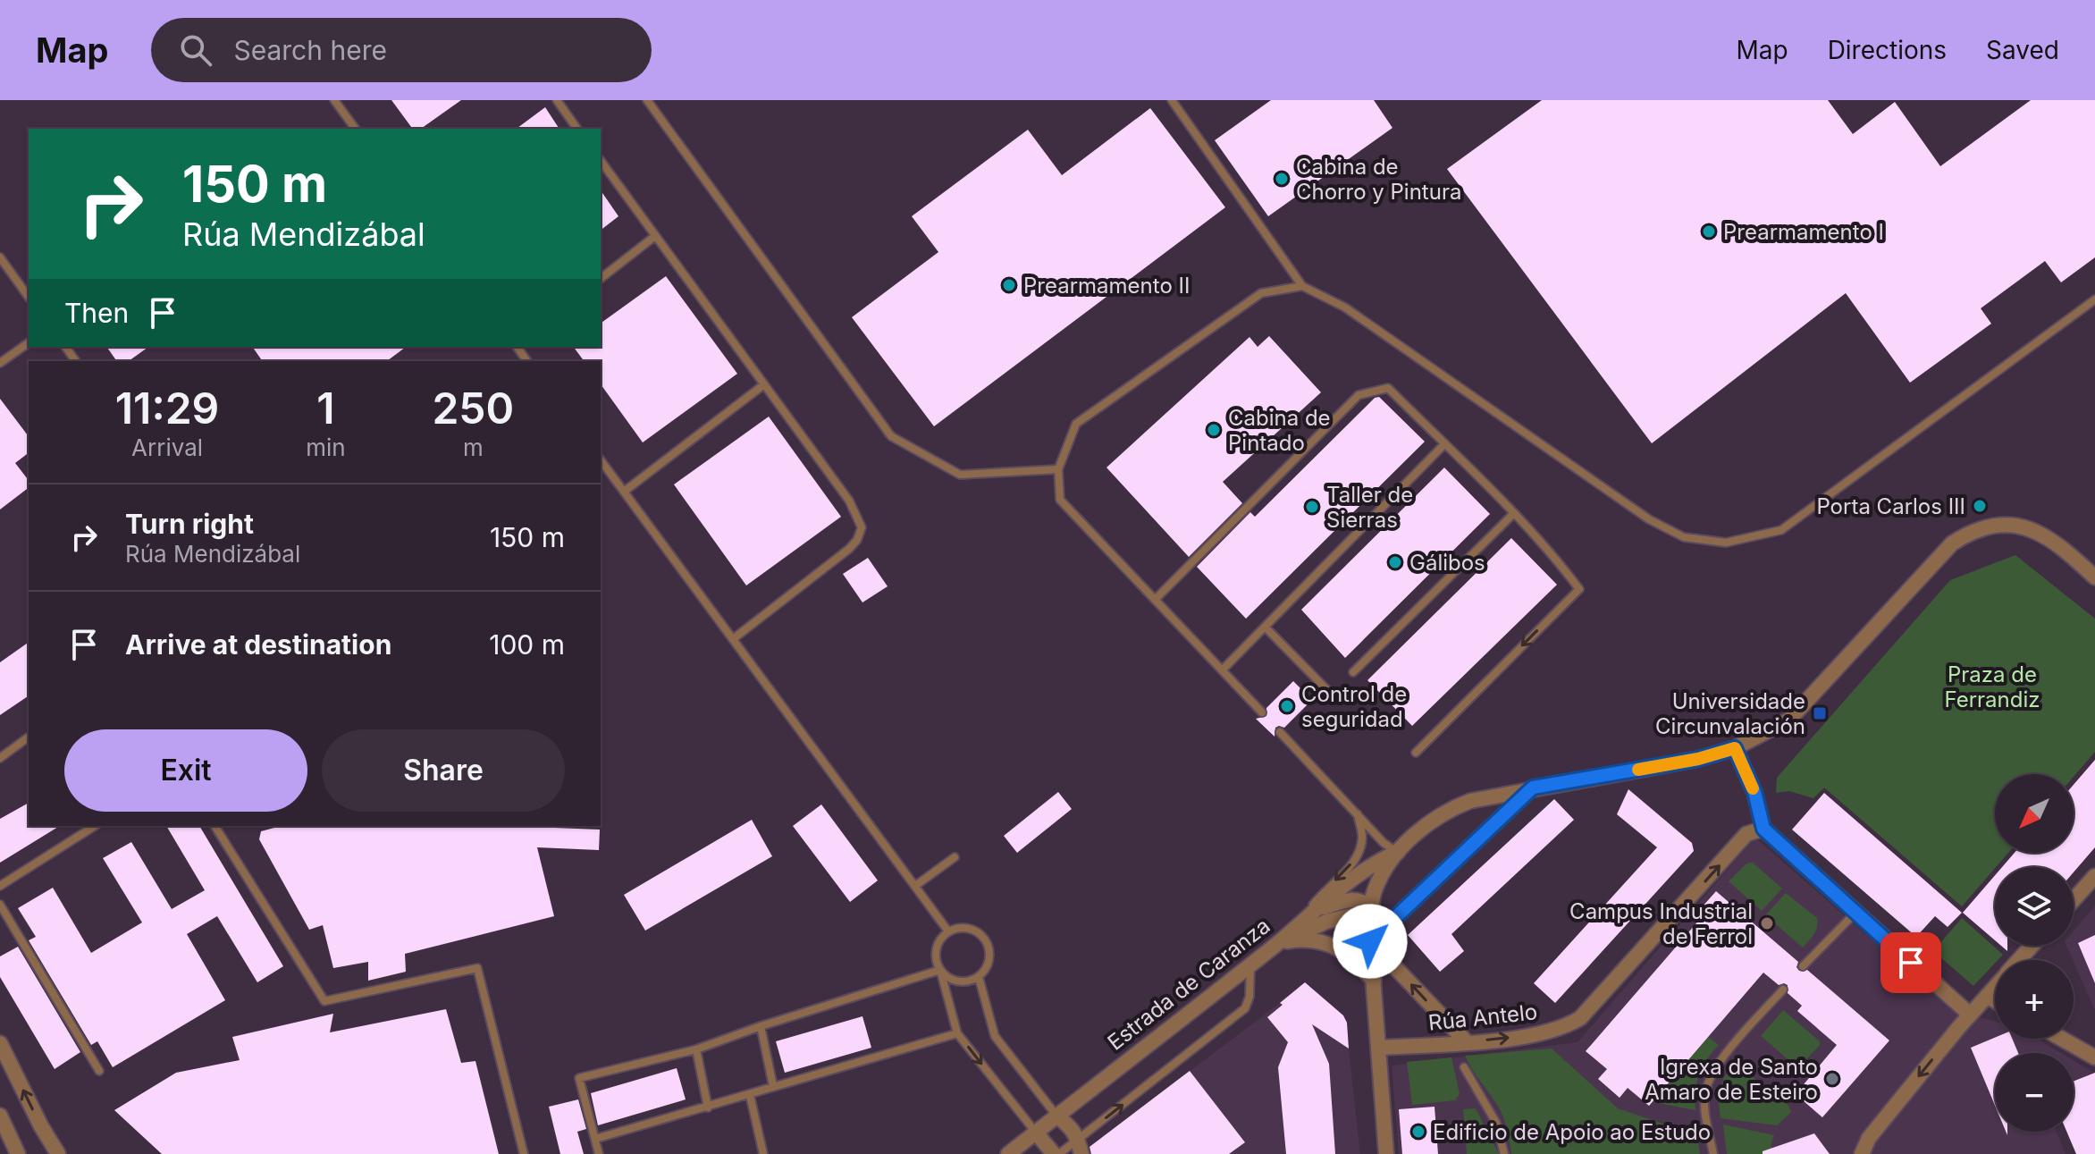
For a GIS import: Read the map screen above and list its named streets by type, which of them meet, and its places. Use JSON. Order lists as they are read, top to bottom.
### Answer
{
  "streets": {
    "street": ["Estrada de Caranza", "Rúa Antelo"]
  },
  "one_way": ["Rúa Antelo"],
  "parks": ["Praza de Ferrandiz"],
  "places": {
    "other": [
      "Cabina de Chorro y Pintura",
      "Prearmamento I",
      "Prearmamento II",
      "Cabina de Pintado",
      "Porta Carlos III",
      "Taller de Sierras",
      "Gálibos",
      "Control de seguridad",
      "Campus Industrial de Ferrol",
      "Igrexa de Santo Amaro de Esteiro",
      "Edificio de Apoio ao Estudo"
    ],
    "transit": ["Universidade Circunvalación"]
  },
  "north": "bottom left",
  "page": {
    "header": "Map",
    "search": "Search here",
    "nav": ["Map", "Directions", "Saved"],
    "turn": ["150 m", "Rúa Mendizábal"],
    "then": "Then",
    "eta": [
      "11:29",
      "Arrival",
      "1",
      "min",
      "250",
      "m"
    ],
    "list": [
      {
        "name": "Turn right",
        "note": "Rúa Mendizábal",
        "value": "150 m"
      },
      {
        "name": "Arrive at destination",
        "value": "100 m"
      }
    ],
    "buttons": ["Exit", "Share"],
    "map_buttons": ["+", "−"]
  }
}
